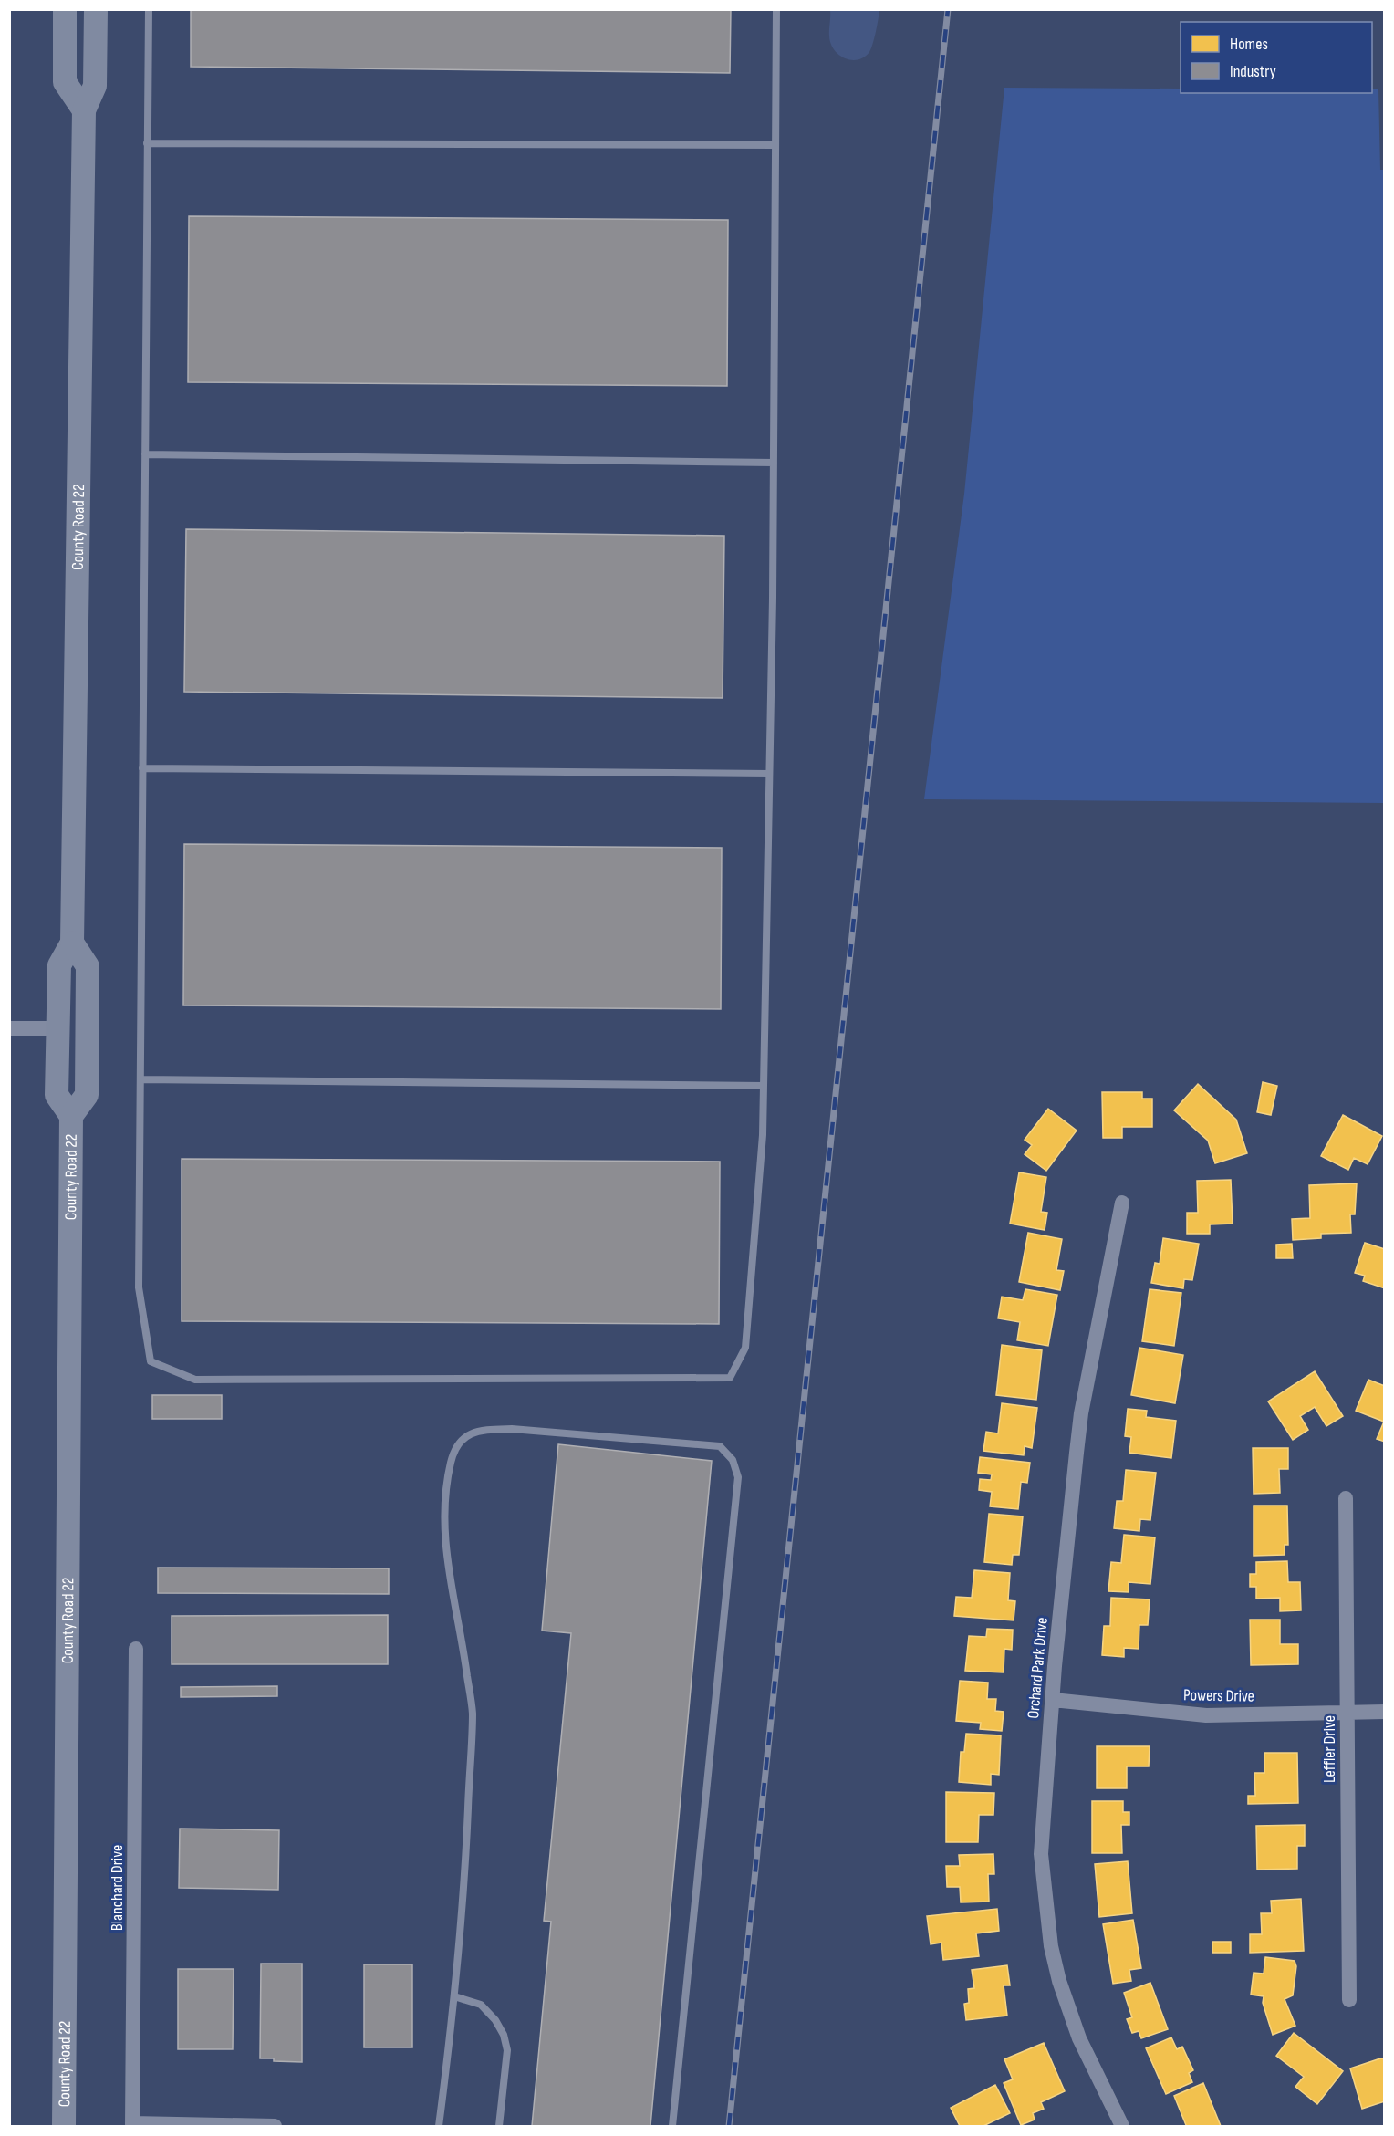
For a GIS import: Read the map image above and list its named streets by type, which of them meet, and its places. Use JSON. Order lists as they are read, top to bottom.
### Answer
{
  "streets": {
    "main road": ["County Road 22"],
    "street": [
      "Orchard Park Drive",
      "Powers Drive",
      "Leffler Drive",
      "Blanchard Drive"
    ]
  },
  "crossings": [
    ["Orchard Park Drive", "Powers Drive"],
    ["Powers Drive", "Leffler Drive"]
  ],
  "legend": ["Homes", "Industry"]
}
